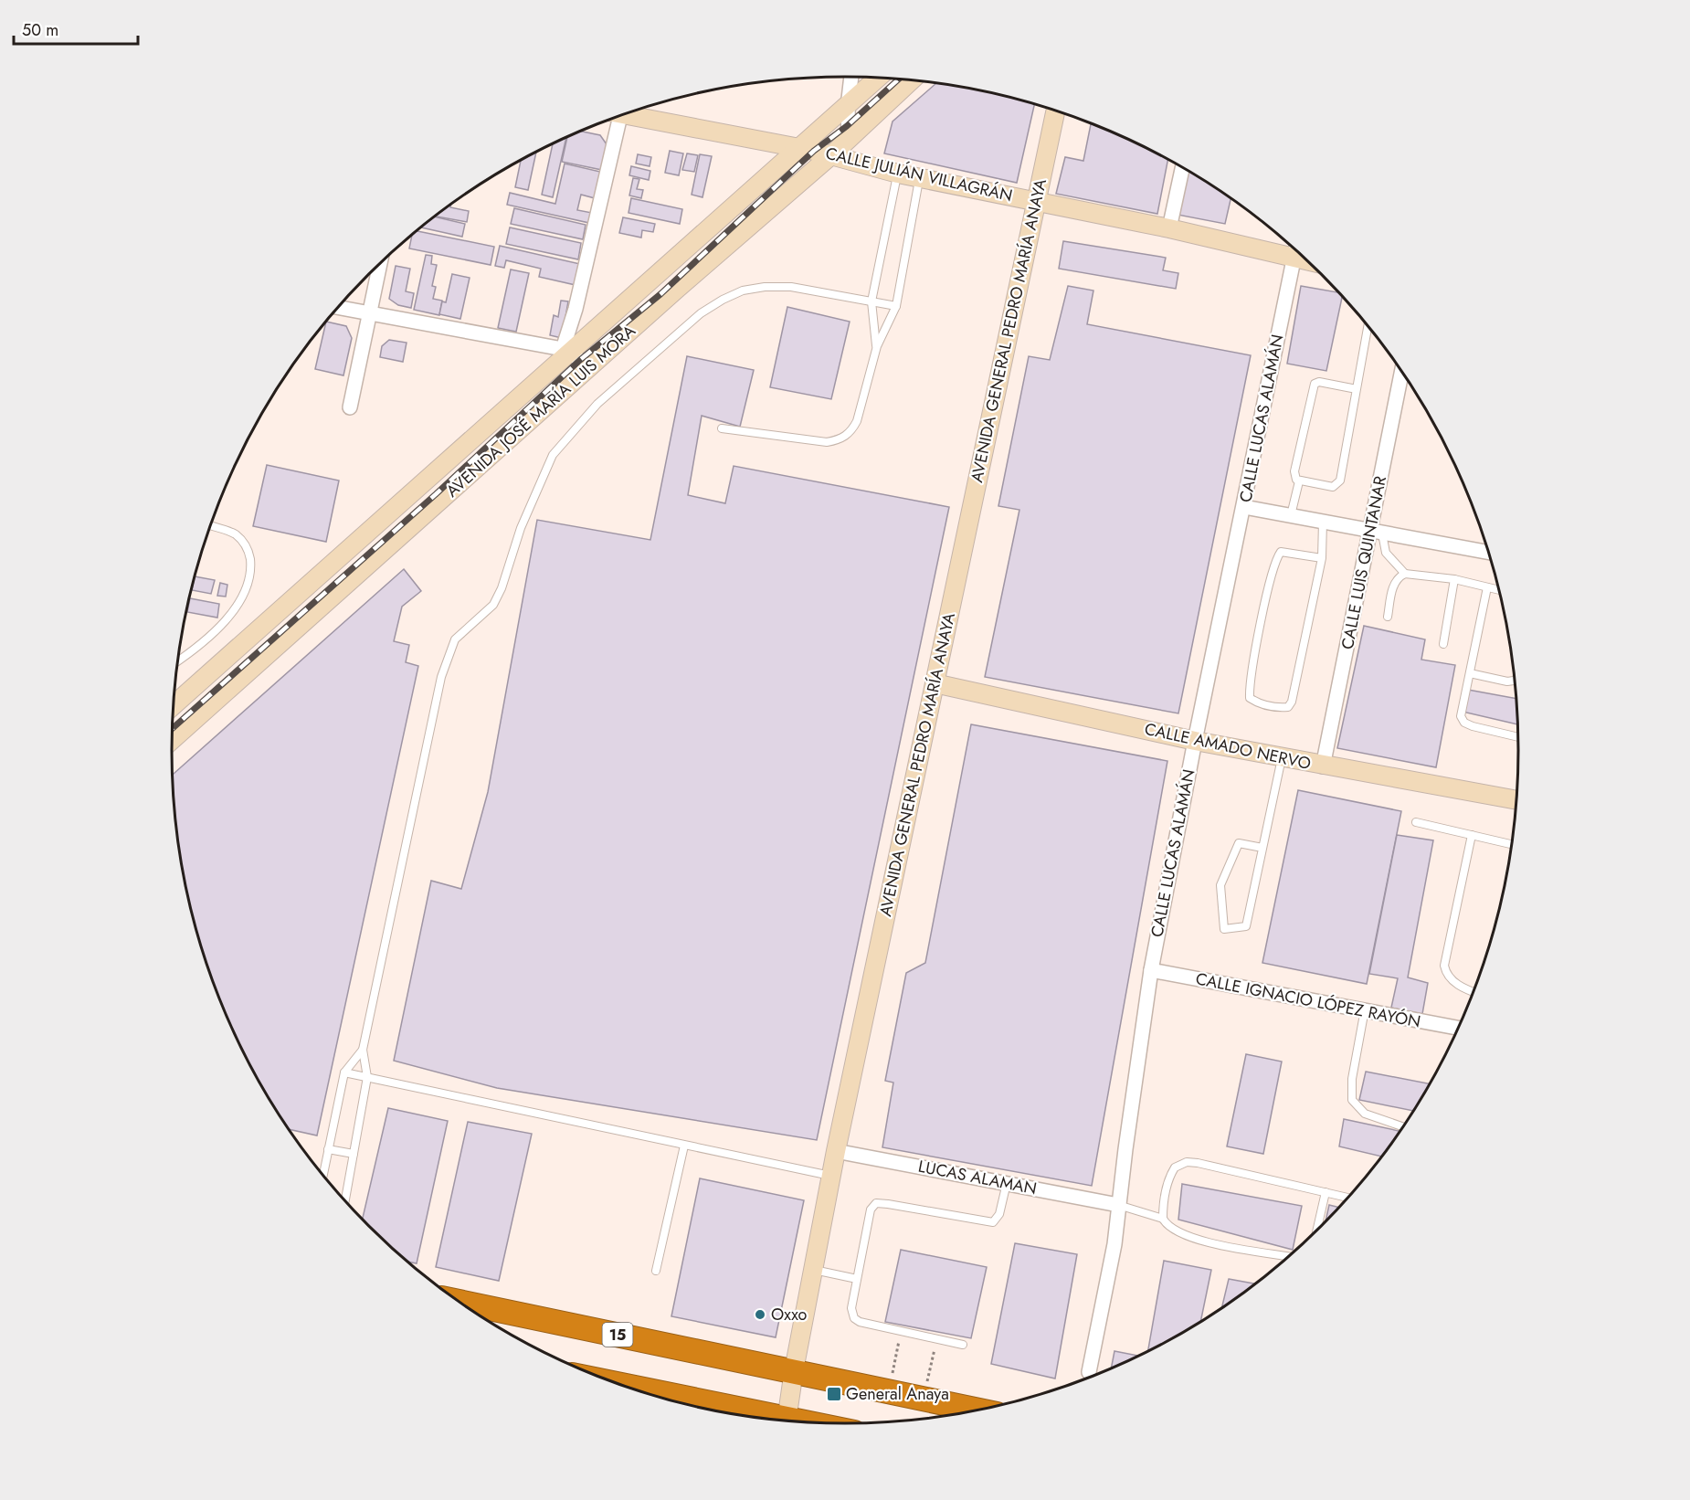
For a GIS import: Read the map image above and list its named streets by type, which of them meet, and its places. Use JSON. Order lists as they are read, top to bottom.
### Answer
{
  "streets": {
    "highway": ["15"],
    "street": [
      "CALLE JULIÁN VILLAGRÁN",
      "AVENIDA GENERAL PEDRO MARÍA ANAYA",
      "AVENIDA JOSÉ MARÍA LUIS MORA",
      "CALLE LUCAS ALAMÁN",
      "CALLE LUIS QUINTANAR",
      "CALLE AMADO NERVO",
      "CALLE IGNACIO LÓPEZ RAYÓN",
      "LUCAS ALAMAN"
    ]
  },
  "crossings": [
    ["CALLE JULIÁN VILLAGRÁN", "AVENIDA GENERAL PEDRO MARÍA ANAYA"],
    ["CALLE JULIÁN VILLAGRÁN", "AVENIDA JOSÉ MARÍA LUIS MORA"],
    ["CALLE JULIÁN VILLAGRÁN", "CALLE LUCAS ALAMÁN"],
    ["AVENIDA GENERAL PEDRO MARÍA ANAYA", "CALLE AMADO NERVO"],
    ["AVENIDA GENERAL PEDRO MARÍA ANAYA", "LUCAS ALAMAN"],
    ["AVENIDA GENERAL PEDRO MARÍA ANAYA", "15"],
    ["CALLE LUCAS ALAMÁN", "CALLE AMADO NERVO"],
    ["CALLE LUCAS ALAMÁN", "CALLE IGNACIO LÓPEZ RAYÓN"],
    ["CALLE LUCAS ALAMÁN", "LUCAS ALAMAN"],
    ["CALLE LUIS QUINTANAR", "CALLE AMADO NERVO"]
  ],
  "places": {
    "other": ["Oxxo"],
    "transit": ["General Anaya"]
  },
  "scale_bar": "50 m"
}
